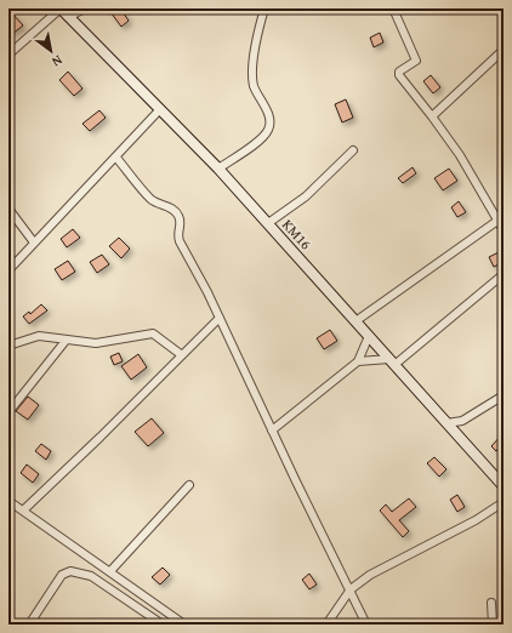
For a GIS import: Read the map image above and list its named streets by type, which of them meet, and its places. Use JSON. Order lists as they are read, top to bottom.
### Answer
{
  "streets": {
    "street": ["KM16"]
  },
  "north": "bottom right"
}
